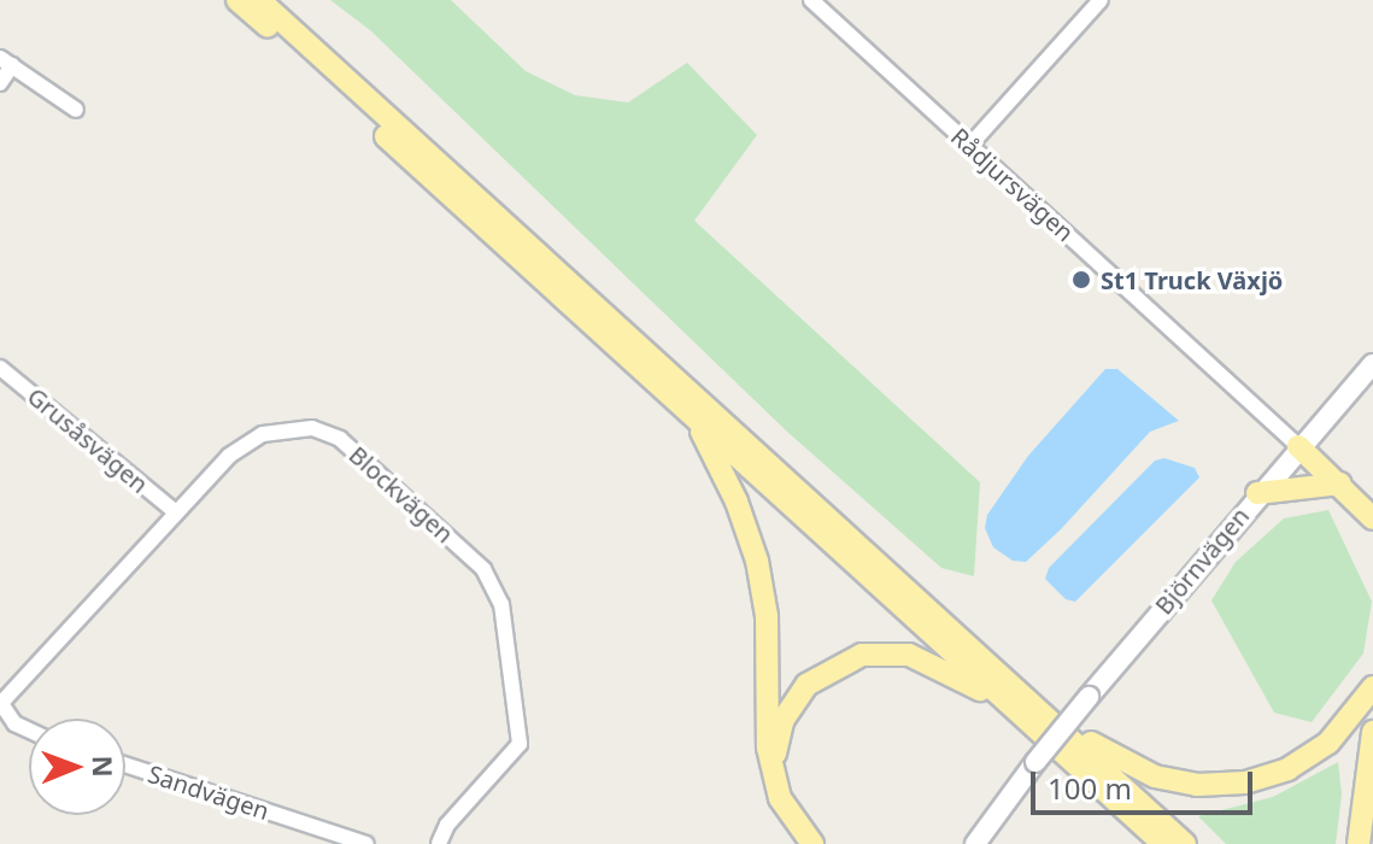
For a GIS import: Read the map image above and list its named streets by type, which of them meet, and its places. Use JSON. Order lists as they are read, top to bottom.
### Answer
{
  "streets": {
    "street": [
      "Rådjursvägen",
      "Grusåsvägen",
      "Blockvägen",
      "Björnvägen",
      "Sandvägen"
    ]
  },
  "crossings": [
    ["Rådjursvägen", "Björnvägen"],
    ["Grusåsvägen", "Blockvägen"]
  ],
  "places": ["St1 Truck Växjö"],
  "scale_bar": "100 m",
  "north": "right"
}
